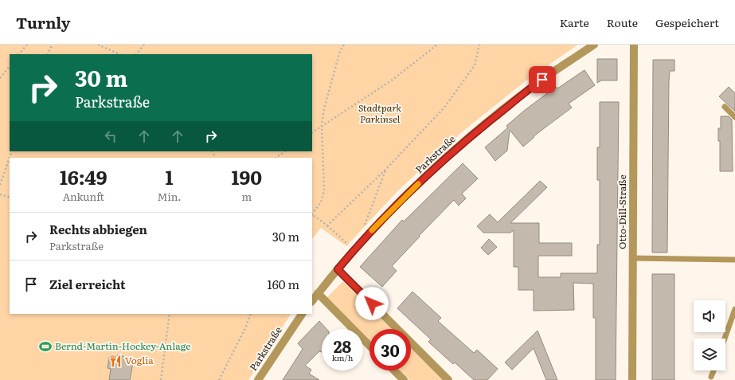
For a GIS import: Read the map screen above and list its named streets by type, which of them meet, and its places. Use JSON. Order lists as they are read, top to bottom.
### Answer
{
  "streets": {
    "street": ["Parkstraße", "Otto-Dill-Straße"]
  },
  "parks": ["Stadtpark Parkinsel"],
  "places": {
    "sports": ["Bernd-Martin-Hockey-Anlage"],
    "restaurant": ["Voglia"]
  },
  "page": {
    "header": "Turnly",
    "nav": ["Karte", "Route", "Gespeichert"],
    "turn": ["30 m", "Parkstraße"],
    "eta": [
      "16:49",
      "Ankunft",
      "1",
      "Min.",
      "190",
      "m"
    ],
    "list": [
      {
        "name": "Rechts abbiegen",
        "note": "Parkstraße",
        "value": "30 m"
      },
      {
        "name": "Ziel erreicht",
        "value": "160 m"
      }
    ],
    "speed": "28 km/h",
    "limit": "30"
  }
}
